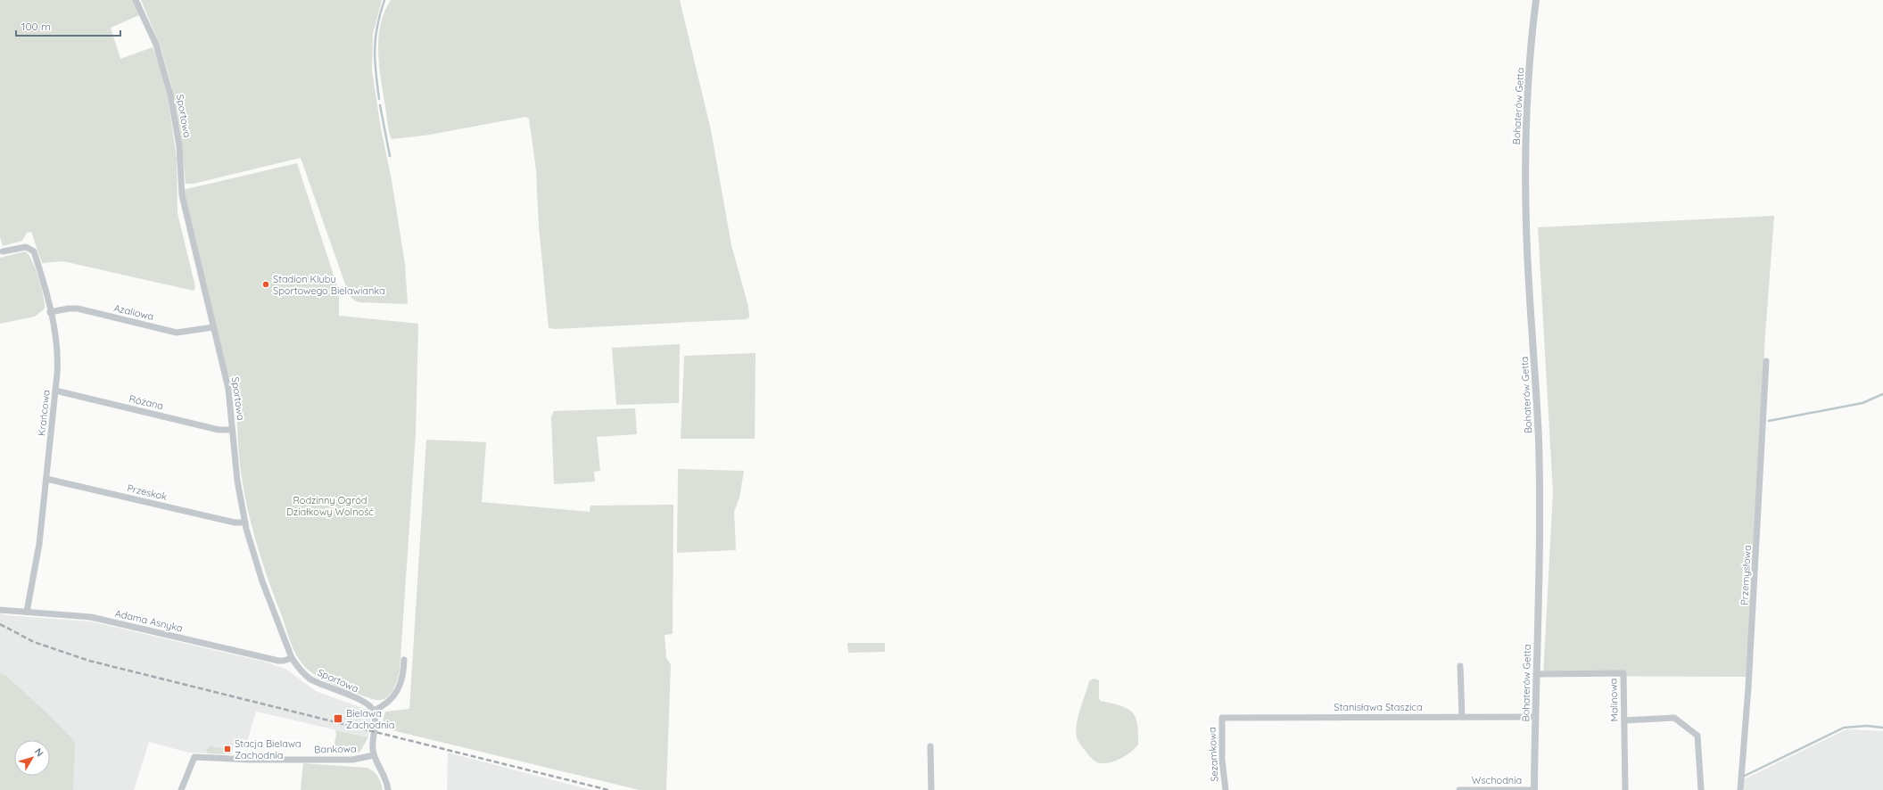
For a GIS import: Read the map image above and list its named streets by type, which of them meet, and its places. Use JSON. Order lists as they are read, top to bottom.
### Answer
{
  "streets": {
    "street": [
      "Bohaterów Getta",
      "Sportowa",
      "Azaliowa",
      "Różana",
      "Krańcowa",
      "Przeskok",
      "Przemysłowa",
      "Adama Asnyka",
      "Malinowa",
      "Stanisława Staszica",
      "Bankowa",
      "Sezamkowa",
      "Wschodnia"
    ]
  },
  "crossings": [
    ["Bohaterów Getta", "Malinowa"],
    ["Bohaterów Getta", "Stanisława Staszica"],
    ["Bohaterów Getta", "Wschodnia"],
    ["Sportowa", "Azaliowa"],
    ["Sportowa", "Różana"],
    ["Sportowa", "Przeskok"],
    ["Sportowa", "Adama Asnyka"],
    ["Azaliowa", "Krańcowa"],
    ["Różana", "Krańcowa"],
    ["Krańcowa", "Przeskok"],
    ["Krańcowa", "Adama Asnyka"],
    ["Stanisława Staszica", "Sezamkowa"]
  ],
  "parks": ["Rodzinny Ogród Działkowy Wolność"],
  "places": {
    "other": ["Stadion Klubu Sportowego Bielawianka"],
    "transit": ["Bielawa Zachodnia", "Stacja Bielawa Zachodnia"]
  },
  "scale_bar": "100 m",
  "north": "top right"
}
